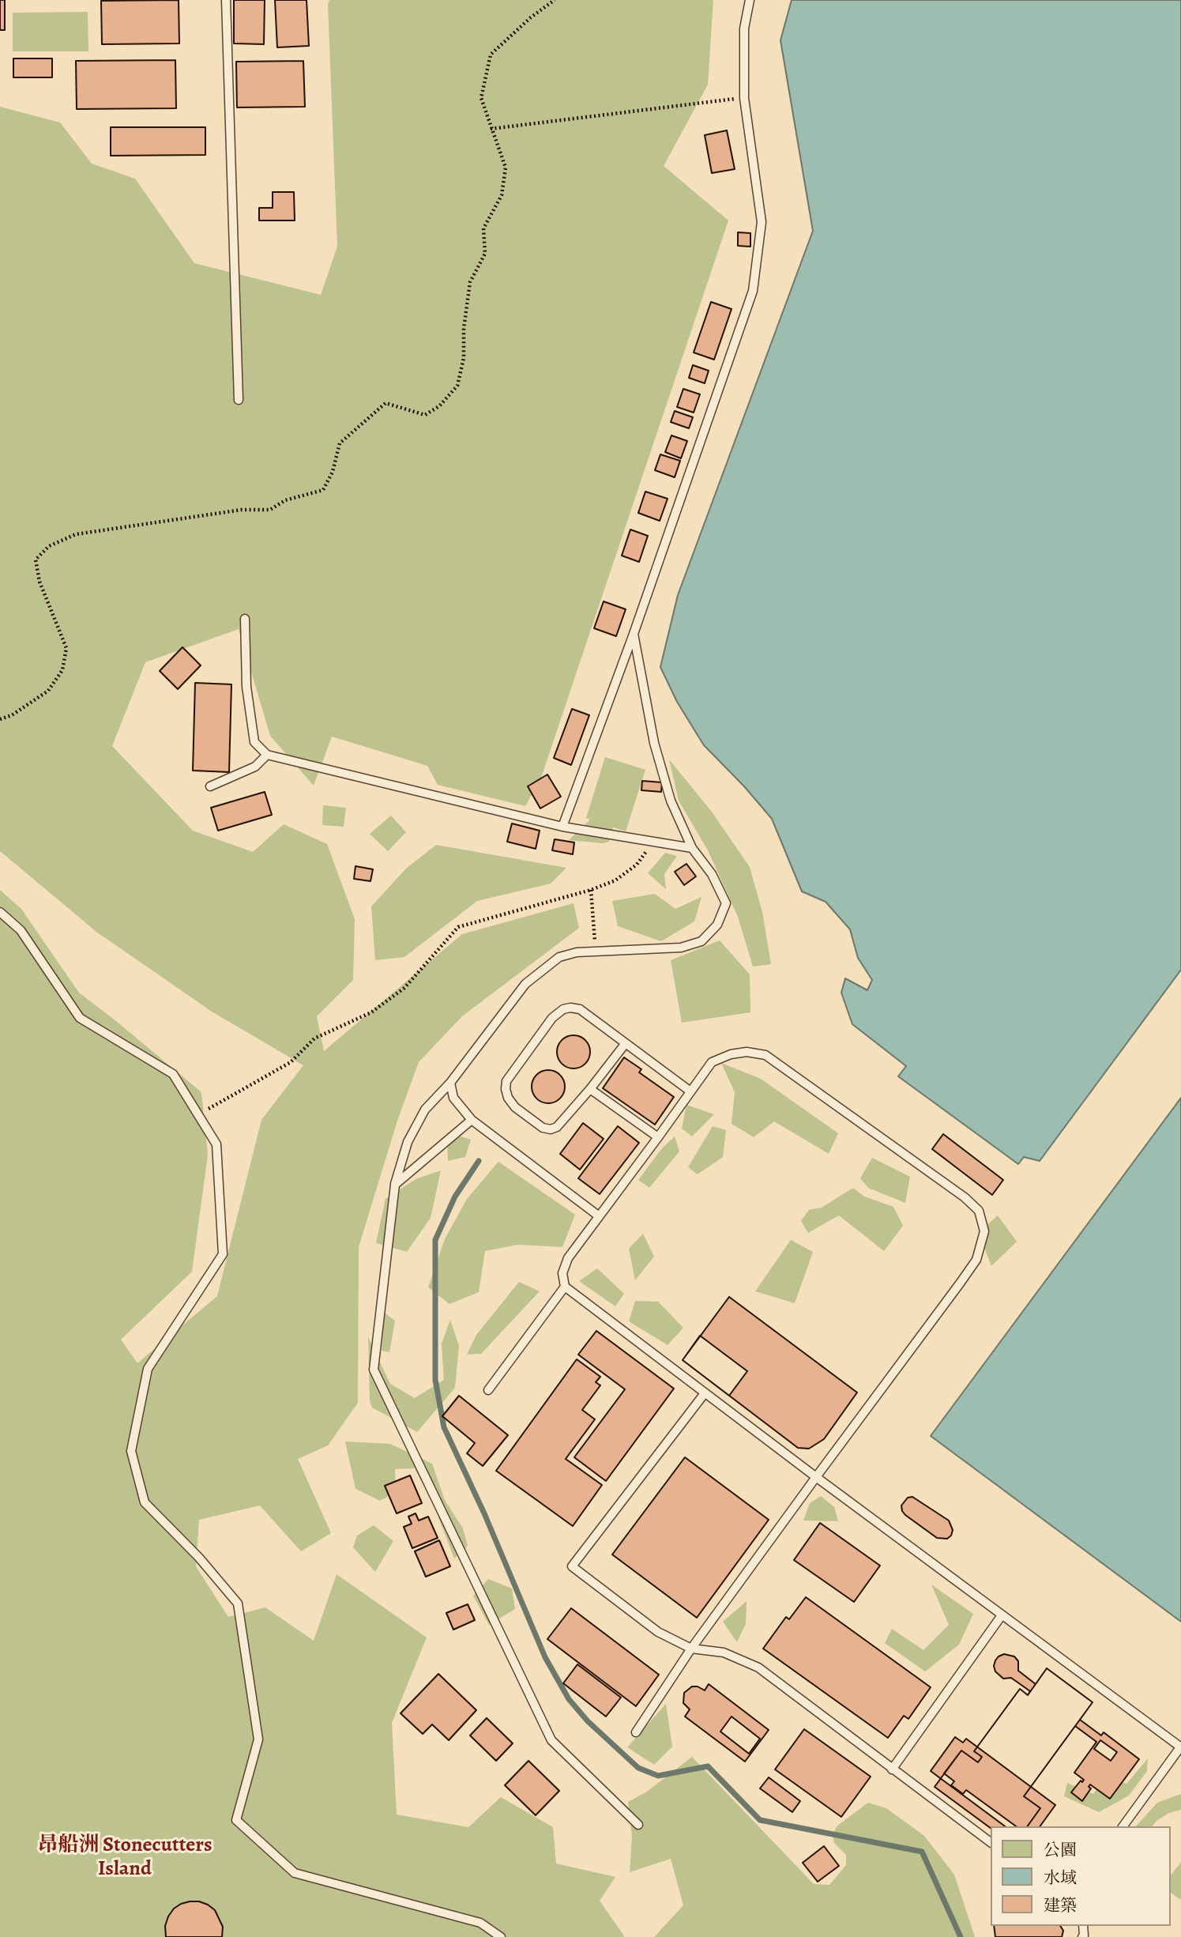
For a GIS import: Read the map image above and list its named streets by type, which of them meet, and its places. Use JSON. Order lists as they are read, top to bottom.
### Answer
{
  "districts": ["昂船洲 Stonecutters Island"],
  "legend": ["公園", "水域", "建築"]
}
